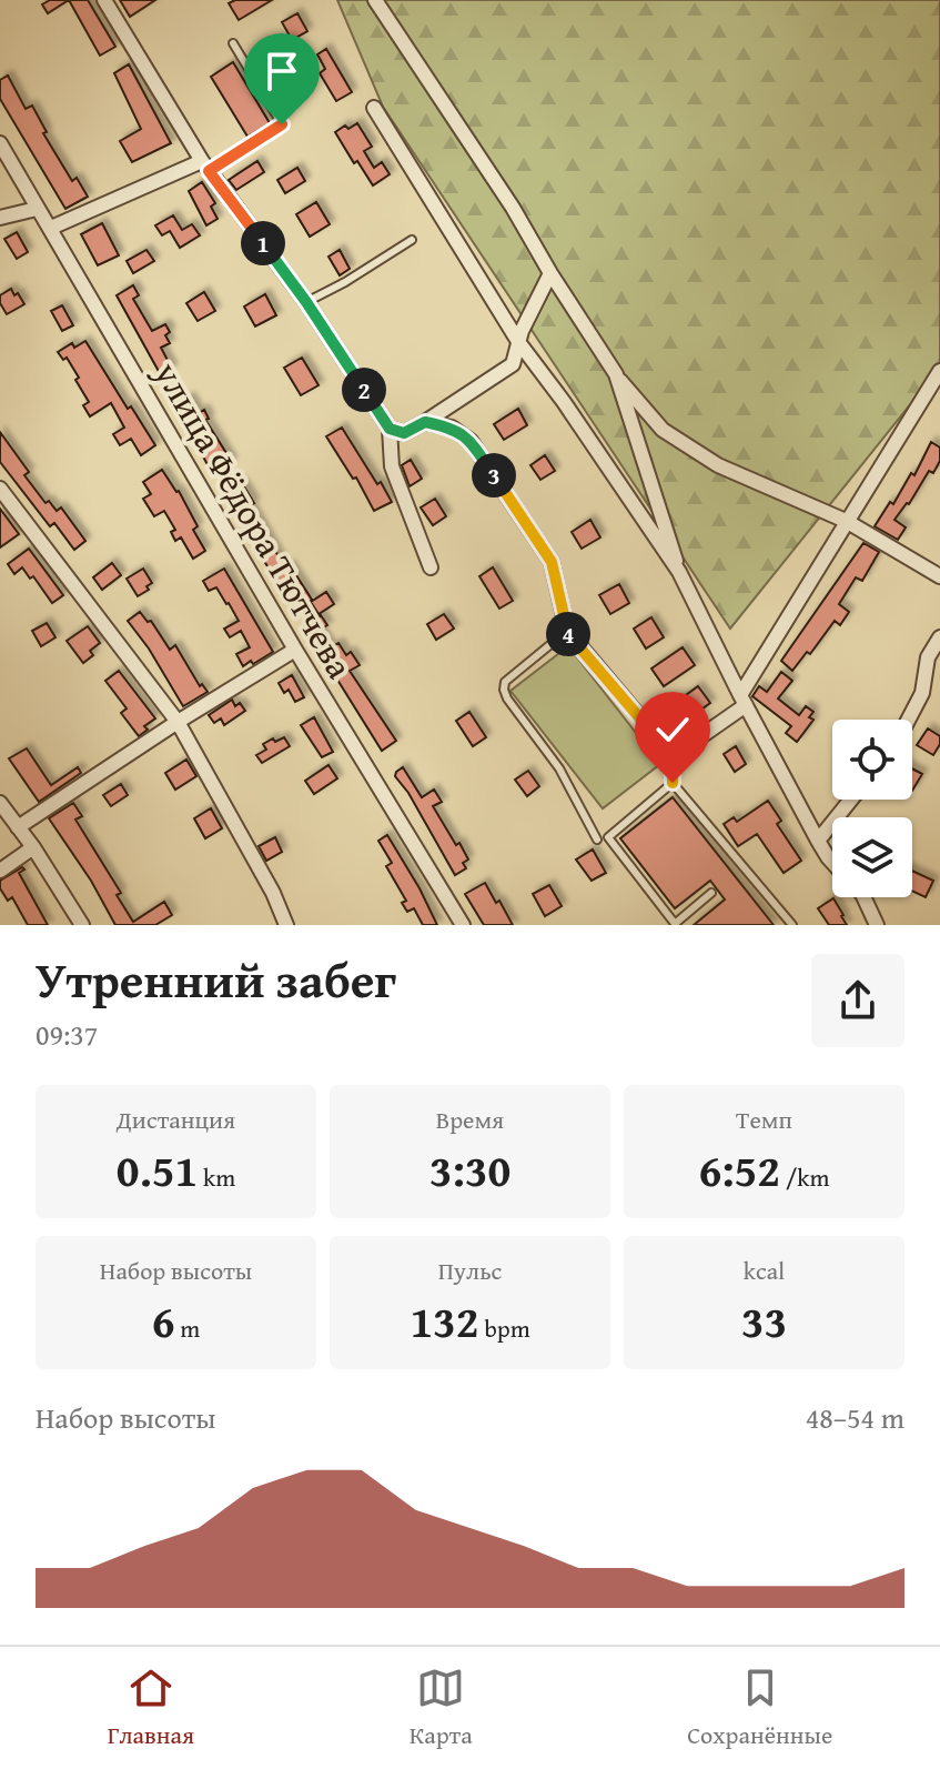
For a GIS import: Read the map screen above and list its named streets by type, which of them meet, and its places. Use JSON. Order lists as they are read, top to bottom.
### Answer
{
  "streets": {
    "street": ["улица Фёдора Тютчева"]
  },
  "page": {
    "pins": [
      "1",
      "2",
      "3",
      "4"
    ],
    "heading": ["Утренний забег", "09:37"],
    "stats": [
      ["Дистанция", "0.51 km"],
      ["Время", "3:30"],
      ["Темп", "6:52 /km"],
      ["Набор высоты", "6 m"],
      ["Пульс", "132 bpm"],
      ["kcal", "33"]
    ],
    "chart": ["Набор высоты", "48–54 m"],
    "tabs": ["Главная", "Карта", "Сохранённые"]
  }
}
